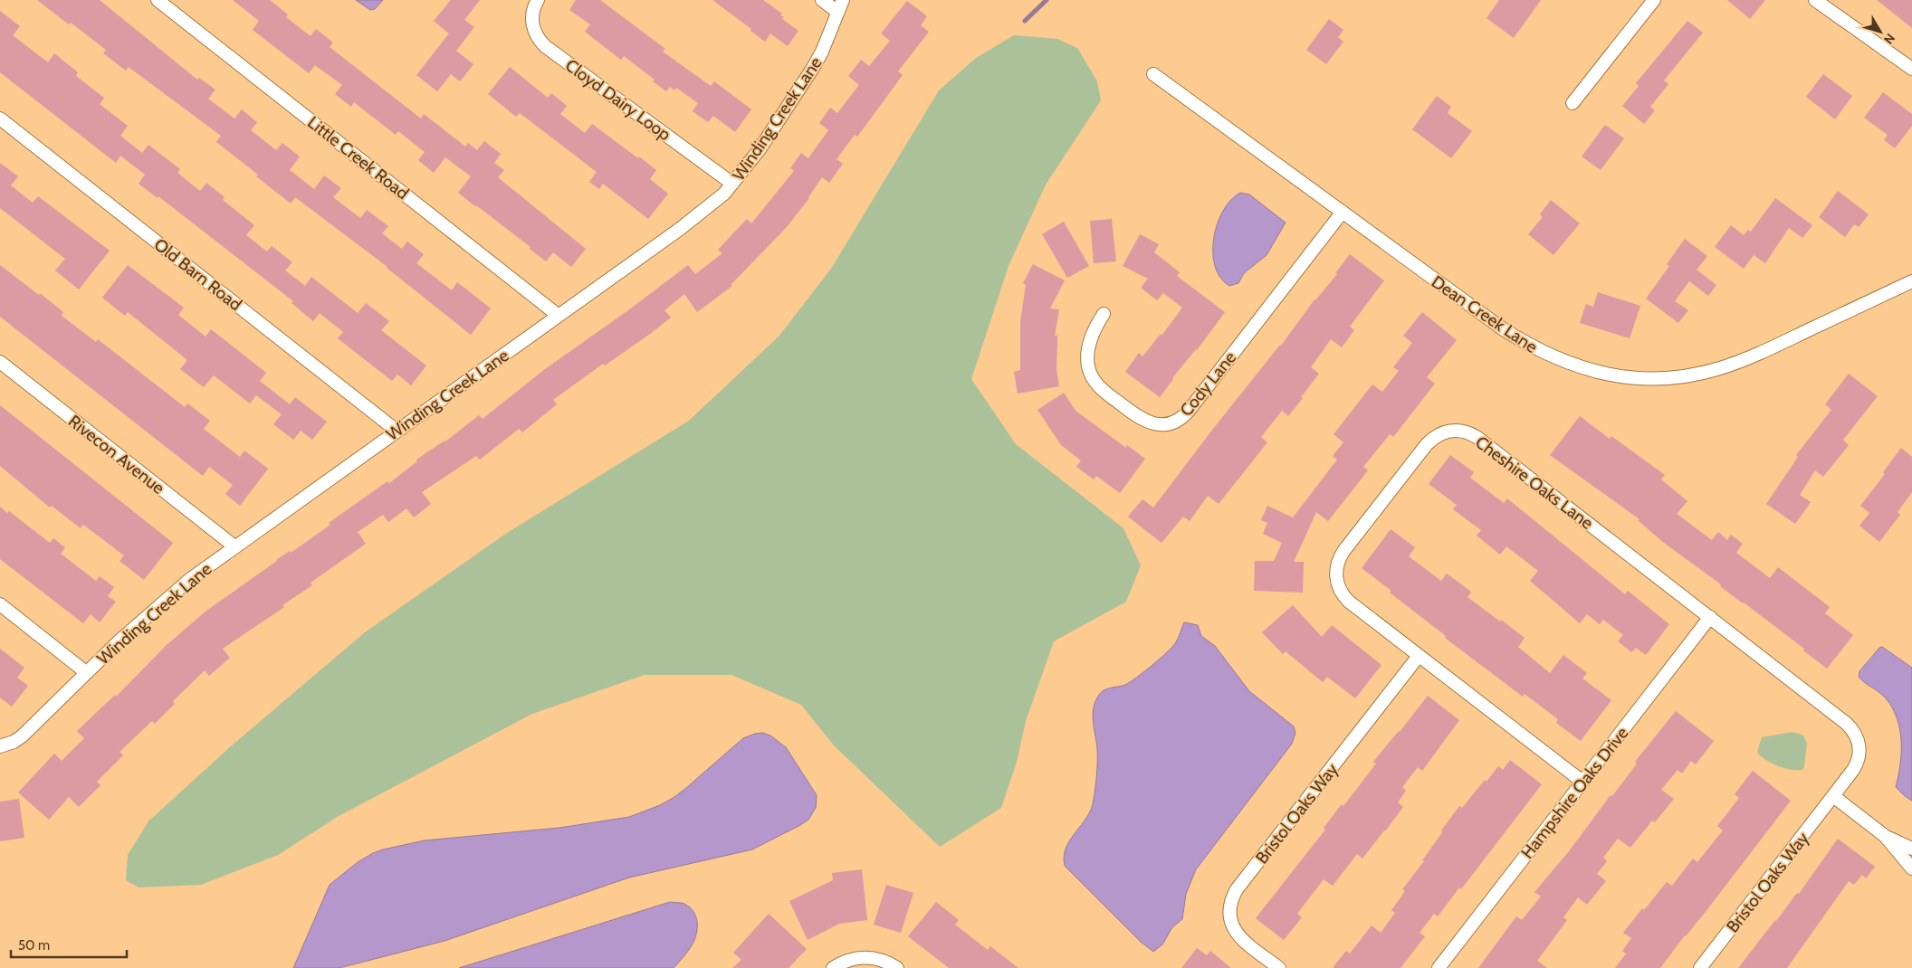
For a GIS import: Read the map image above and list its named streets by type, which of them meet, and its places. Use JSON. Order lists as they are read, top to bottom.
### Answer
{
  "streets": {
    "street": [
      "Cloyd Dairy Loop",
      "Winding Creek Lane",
      "Little Creek Road",
      "Old Barn Road",
      "Dean Creek Lane",
      "Cody Lane",
      "Rivecon Avenue",
      "Cheshire Oaks Lane",
      "Hampshire Oaks Drive",
      "Bristol Oaks Way"
    ]
  },
  "crossings": [
    ["Cloyd Dairy Loop", "Winding Creek Lane"],
    ["Winding Creek Lane", "Little Creek Road"],
    ["Winding Creek Lane", "Old Barn Road"],
    ["Winding Creek Lane", "Rivecon Avenue"],
    ["Dean Creek Lane", "Cody Lane"],
    ["Cheshire Oaks Lane", "Hampshire Oaks Drive"],
    ["Cheshire Oaks Lane", "Bristol Oaks Way"]
  ],
  "scale_bar": "50 m",
  "north": "bottom right"
}
